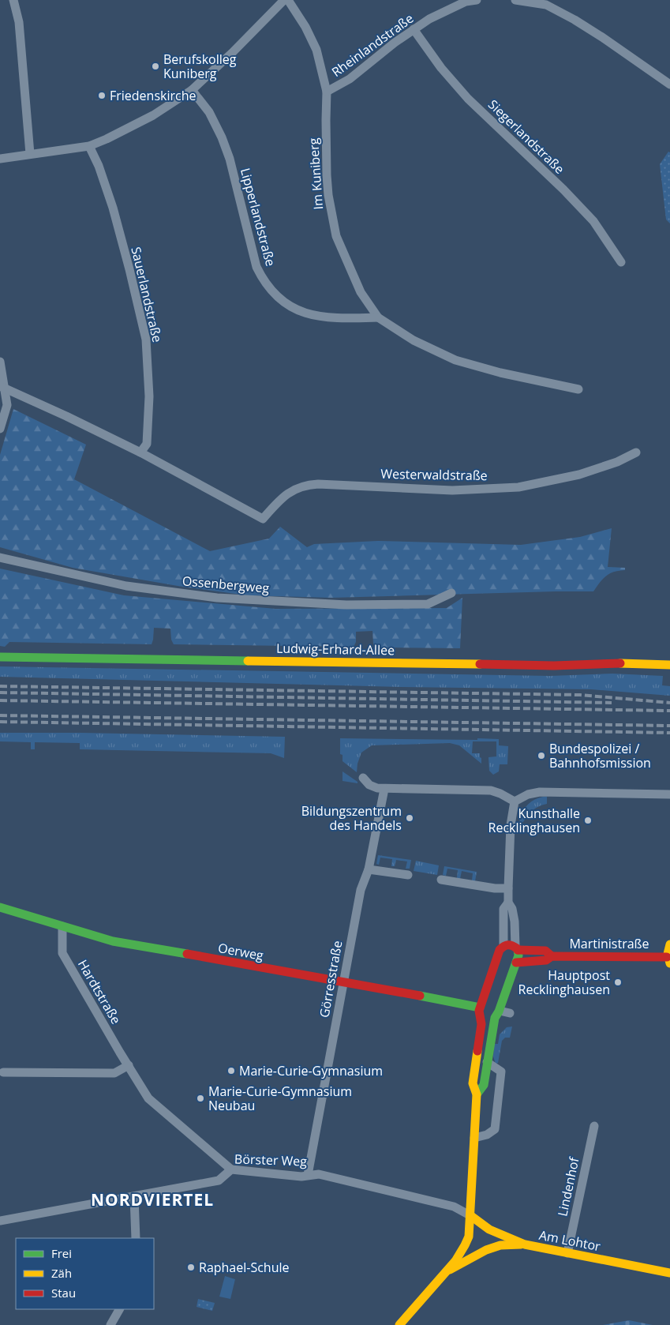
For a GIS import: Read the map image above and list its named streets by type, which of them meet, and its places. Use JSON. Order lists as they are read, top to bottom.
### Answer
{
  "streets": {
    "main road": [
      "Ludwig-Erhard-Allee",
      "Martinistraße",
      "Oerweg",
      "Am Lohtor"
    ],
    "street": [
      "Rheinlandstraße",
      "Siegerlandstraße",
      "Im Kuniberg",
      "Lipperlandstraße",
      "Sauerlandstraße",
      "Westerwaldstraße",
      "Ossenbergweg",
      "Görresstraße",
      "Hardtstraße",
      "Börster Weg",
      "Lindenhof"
    ]
  },
  "crossings": [
    ["Rheinlandstraße", "Siegerlandstraße"],
    ["Rheinlandstraße", "Im Kuniberg"],
    ["Im Kuniberg", "Lipperlandstraße"],
    ["Sauerlandstraße", "Westerwaldstraße"],
    ["Oerweg", "Görresstraße"],
    ["Oerweg", "Hardtstraße"],
    ["Görresstraße", "Börster Weg"],
    ["Hardtstraße", "Börster Weg"],
    ["Börster Weg", "Am Lohtor"],
    ["Lindenhof", "Am Lohtor"]
  ],
  "districts": ["NORDVIERTEL"],
  "places": [
    "Berufskolleg Kuniberg",
    "Friedenskirche",
    "Bundespolizei / Bahnhofsmission",
    "Bildungszentrum des Handels",
    "Kunsthalle Recklinghausen",
    "Hauptpost Recklinghausen",
    "Marie-Curie-Gymnasium",
    "Marie-Curie-Gymnasium Neubau",
    "Raphael-Schule"
  ],
  "legend": ["Frei", "Zäh", "Stau"]
}
